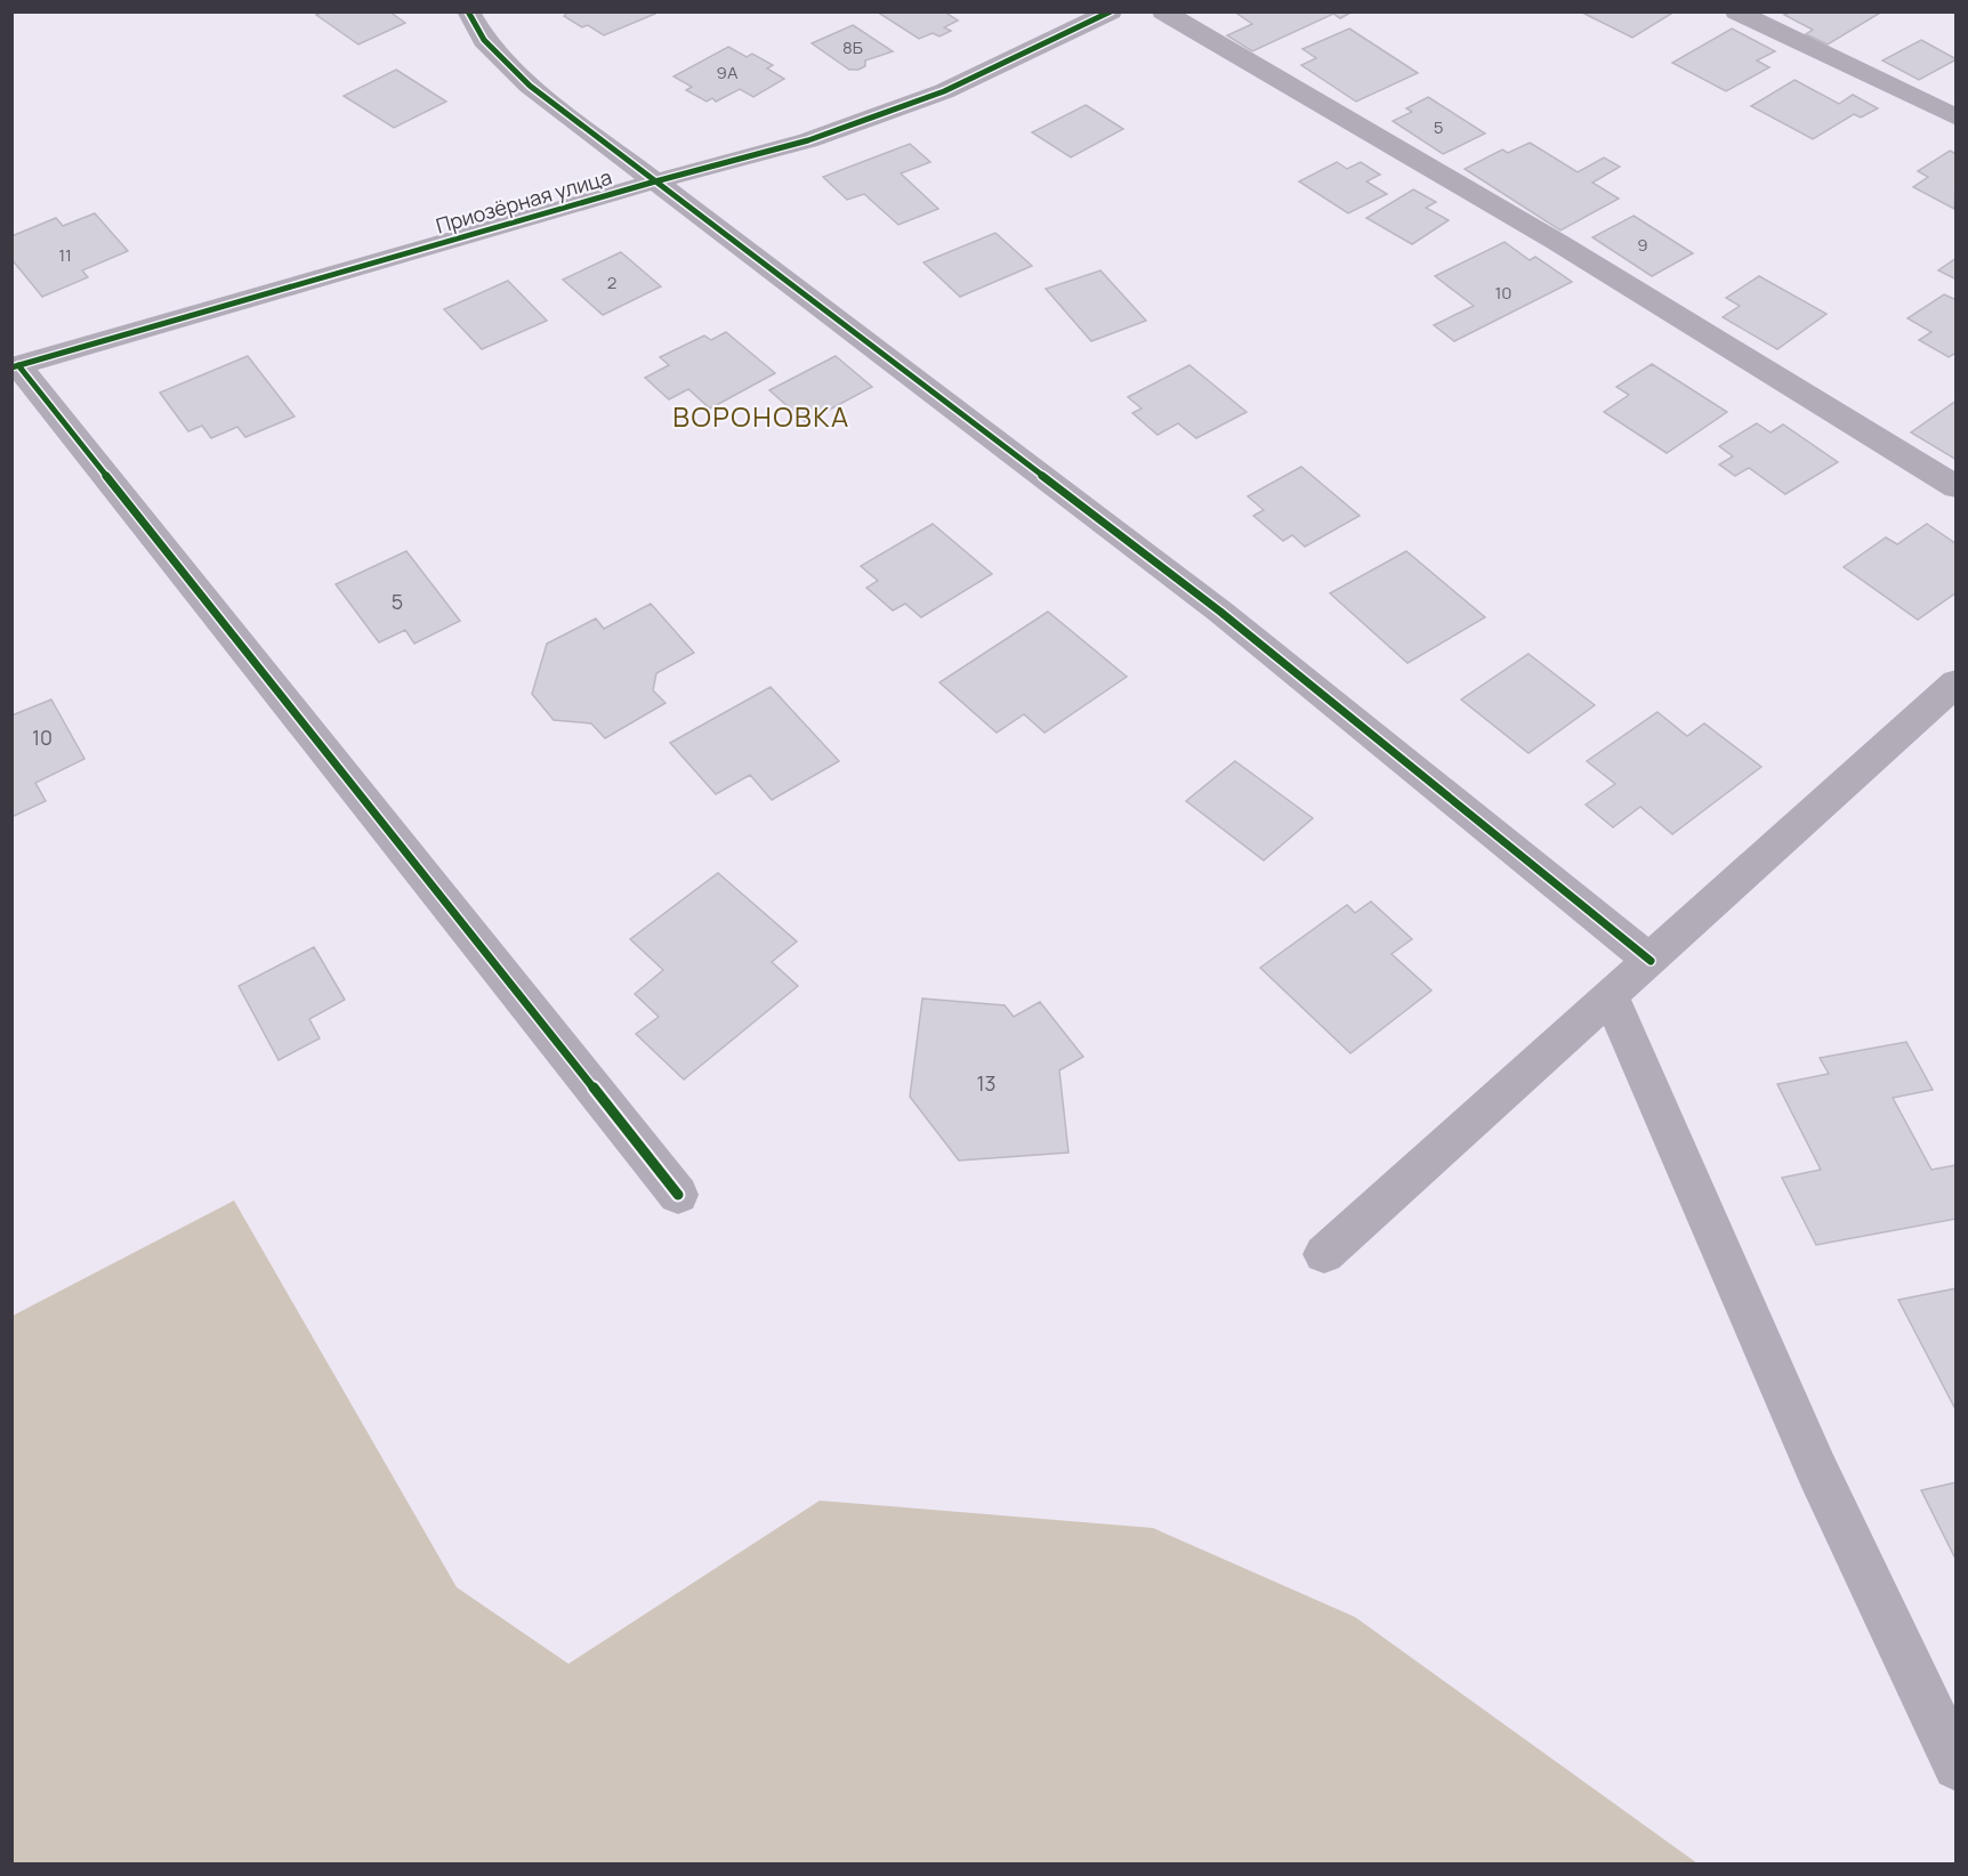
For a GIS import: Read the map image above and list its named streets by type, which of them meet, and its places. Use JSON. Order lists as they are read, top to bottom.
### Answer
{
  "streets": {
    "street": ["Приозёрная улица"]
  },
  "districts": ["ВОРОНОВКА"],
  "house_numbers": [
    "8Б",
    "9А",
    "5",
    "9",
    "11",
    "2",
    "10",
    "5",
    "10",
    "13"
  ]
}
